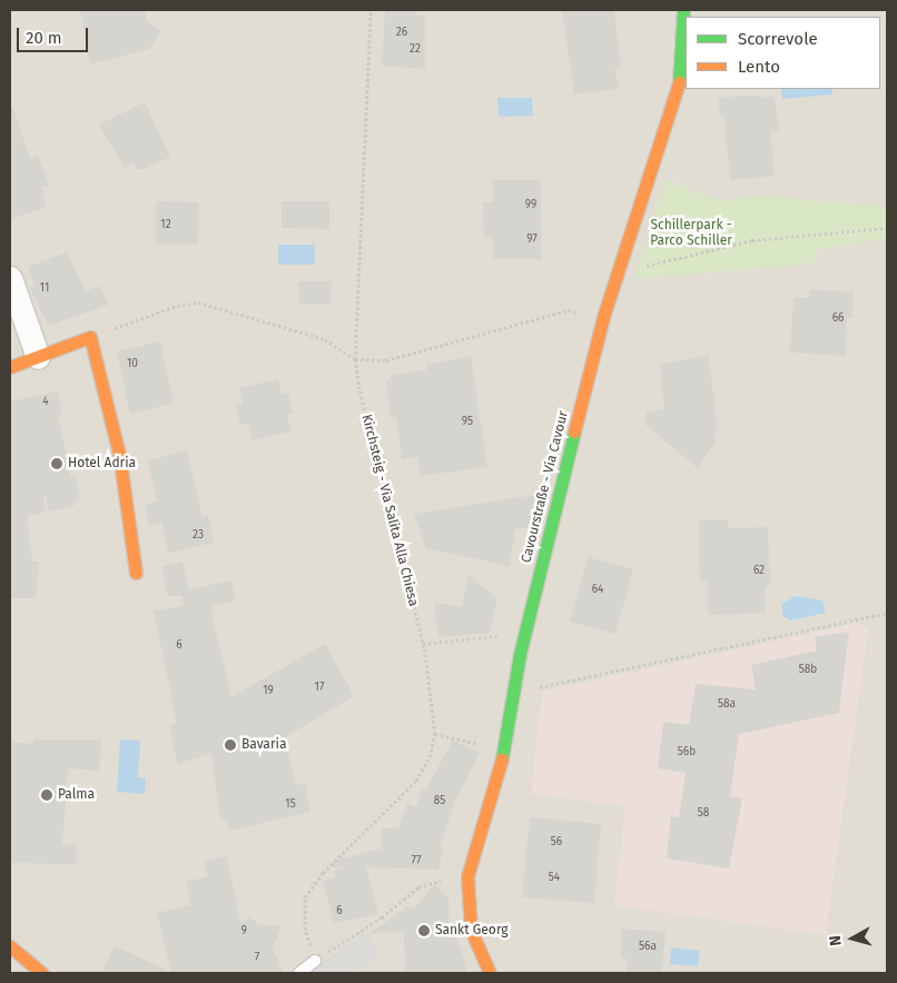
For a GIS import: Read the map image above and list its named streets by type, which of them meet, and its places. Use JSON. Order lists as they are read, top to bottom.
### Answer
{
  "streets": {
    "street": ["Cavourstraße - Via Cavour"],
    "path": ["Kirchsteig - Via Salita Alla Chiesa"]
  },
  "parks": ["Schillerpark - Parco Schiller"],
  "places": [
    "Hotel Adria",
    "Bavaria",
    "Palma",
    "Sankt Georg"
  ],
  "house_numbers": [
    "26",
    "22",
    "99",
    "12",
    "97",
    "11",
    "66",
    "10",
    "4",
    "95",
    "23",
    "62",
    "64",
    "6",
    "58b",
    "17",
    "19",
    "58a",
    "56b",
    "85",
    "15",
    "58",
    "56",
    "77",
    "54",
    "6",
    "9",
    "56a",
    "7"
  ],
  "legend": ["Scorrevole", "Lento"],
  "scale_bar": "20 m",
  "north": "left"
}
